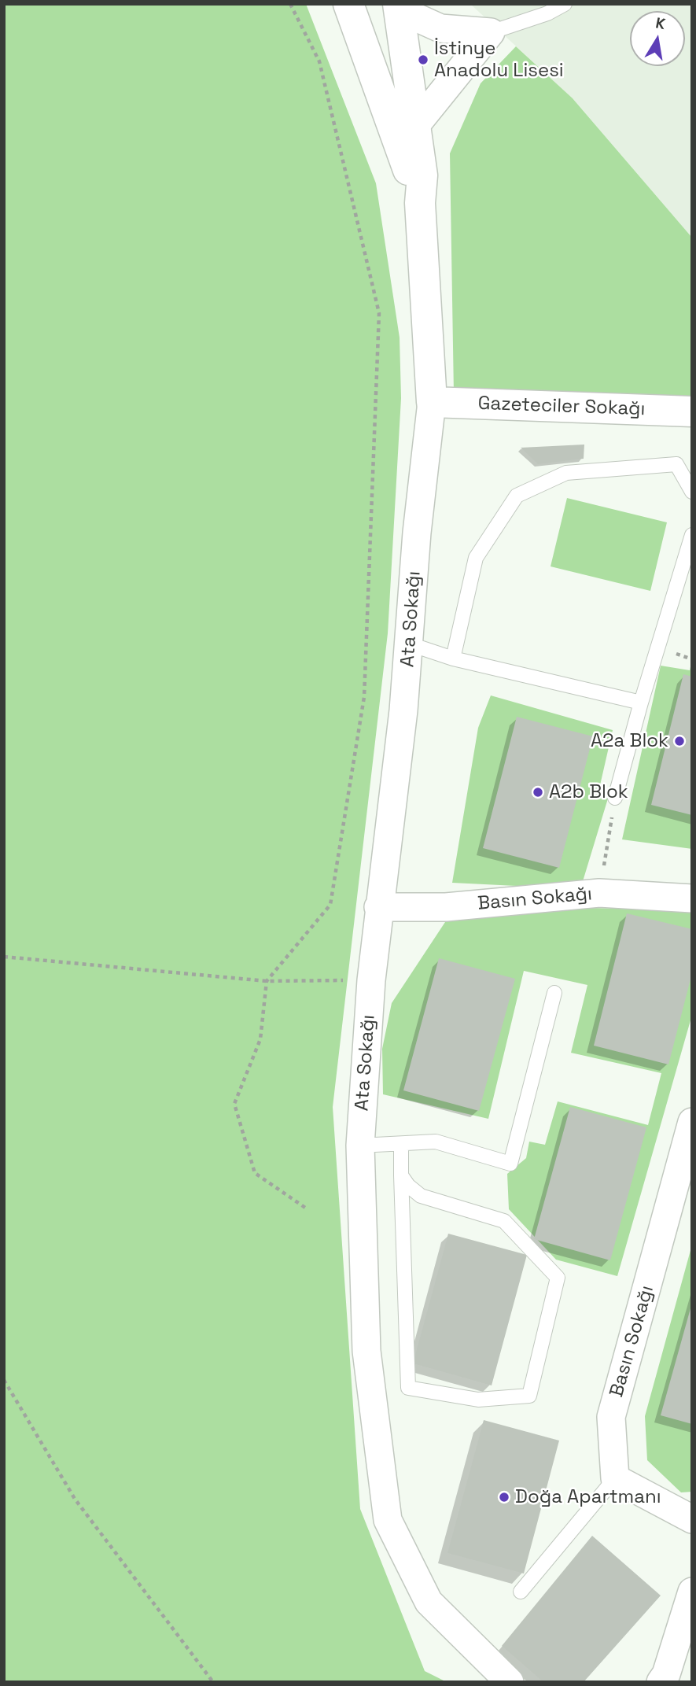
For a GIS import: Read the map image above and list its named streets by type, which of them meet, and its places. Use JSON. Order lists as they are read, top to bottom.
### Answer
{
  "streets": {
    "street": ["Gazeteciler Sokağı", "Ata Sokağı", "Basın Sokağı"]
  },
  "crossings": [
    ["Gazeteciler Sokağı", "Ata Sokağı"],
    ["Ata Sokağı", "Basın Sokağı"]
  ],
  "places": [
    "İstinye Anadolu Lisesi",
    "A2a Blok",
    "A2b Blok",
    "Doğa Apartmanı"
  ],
  "north": "top"
}
